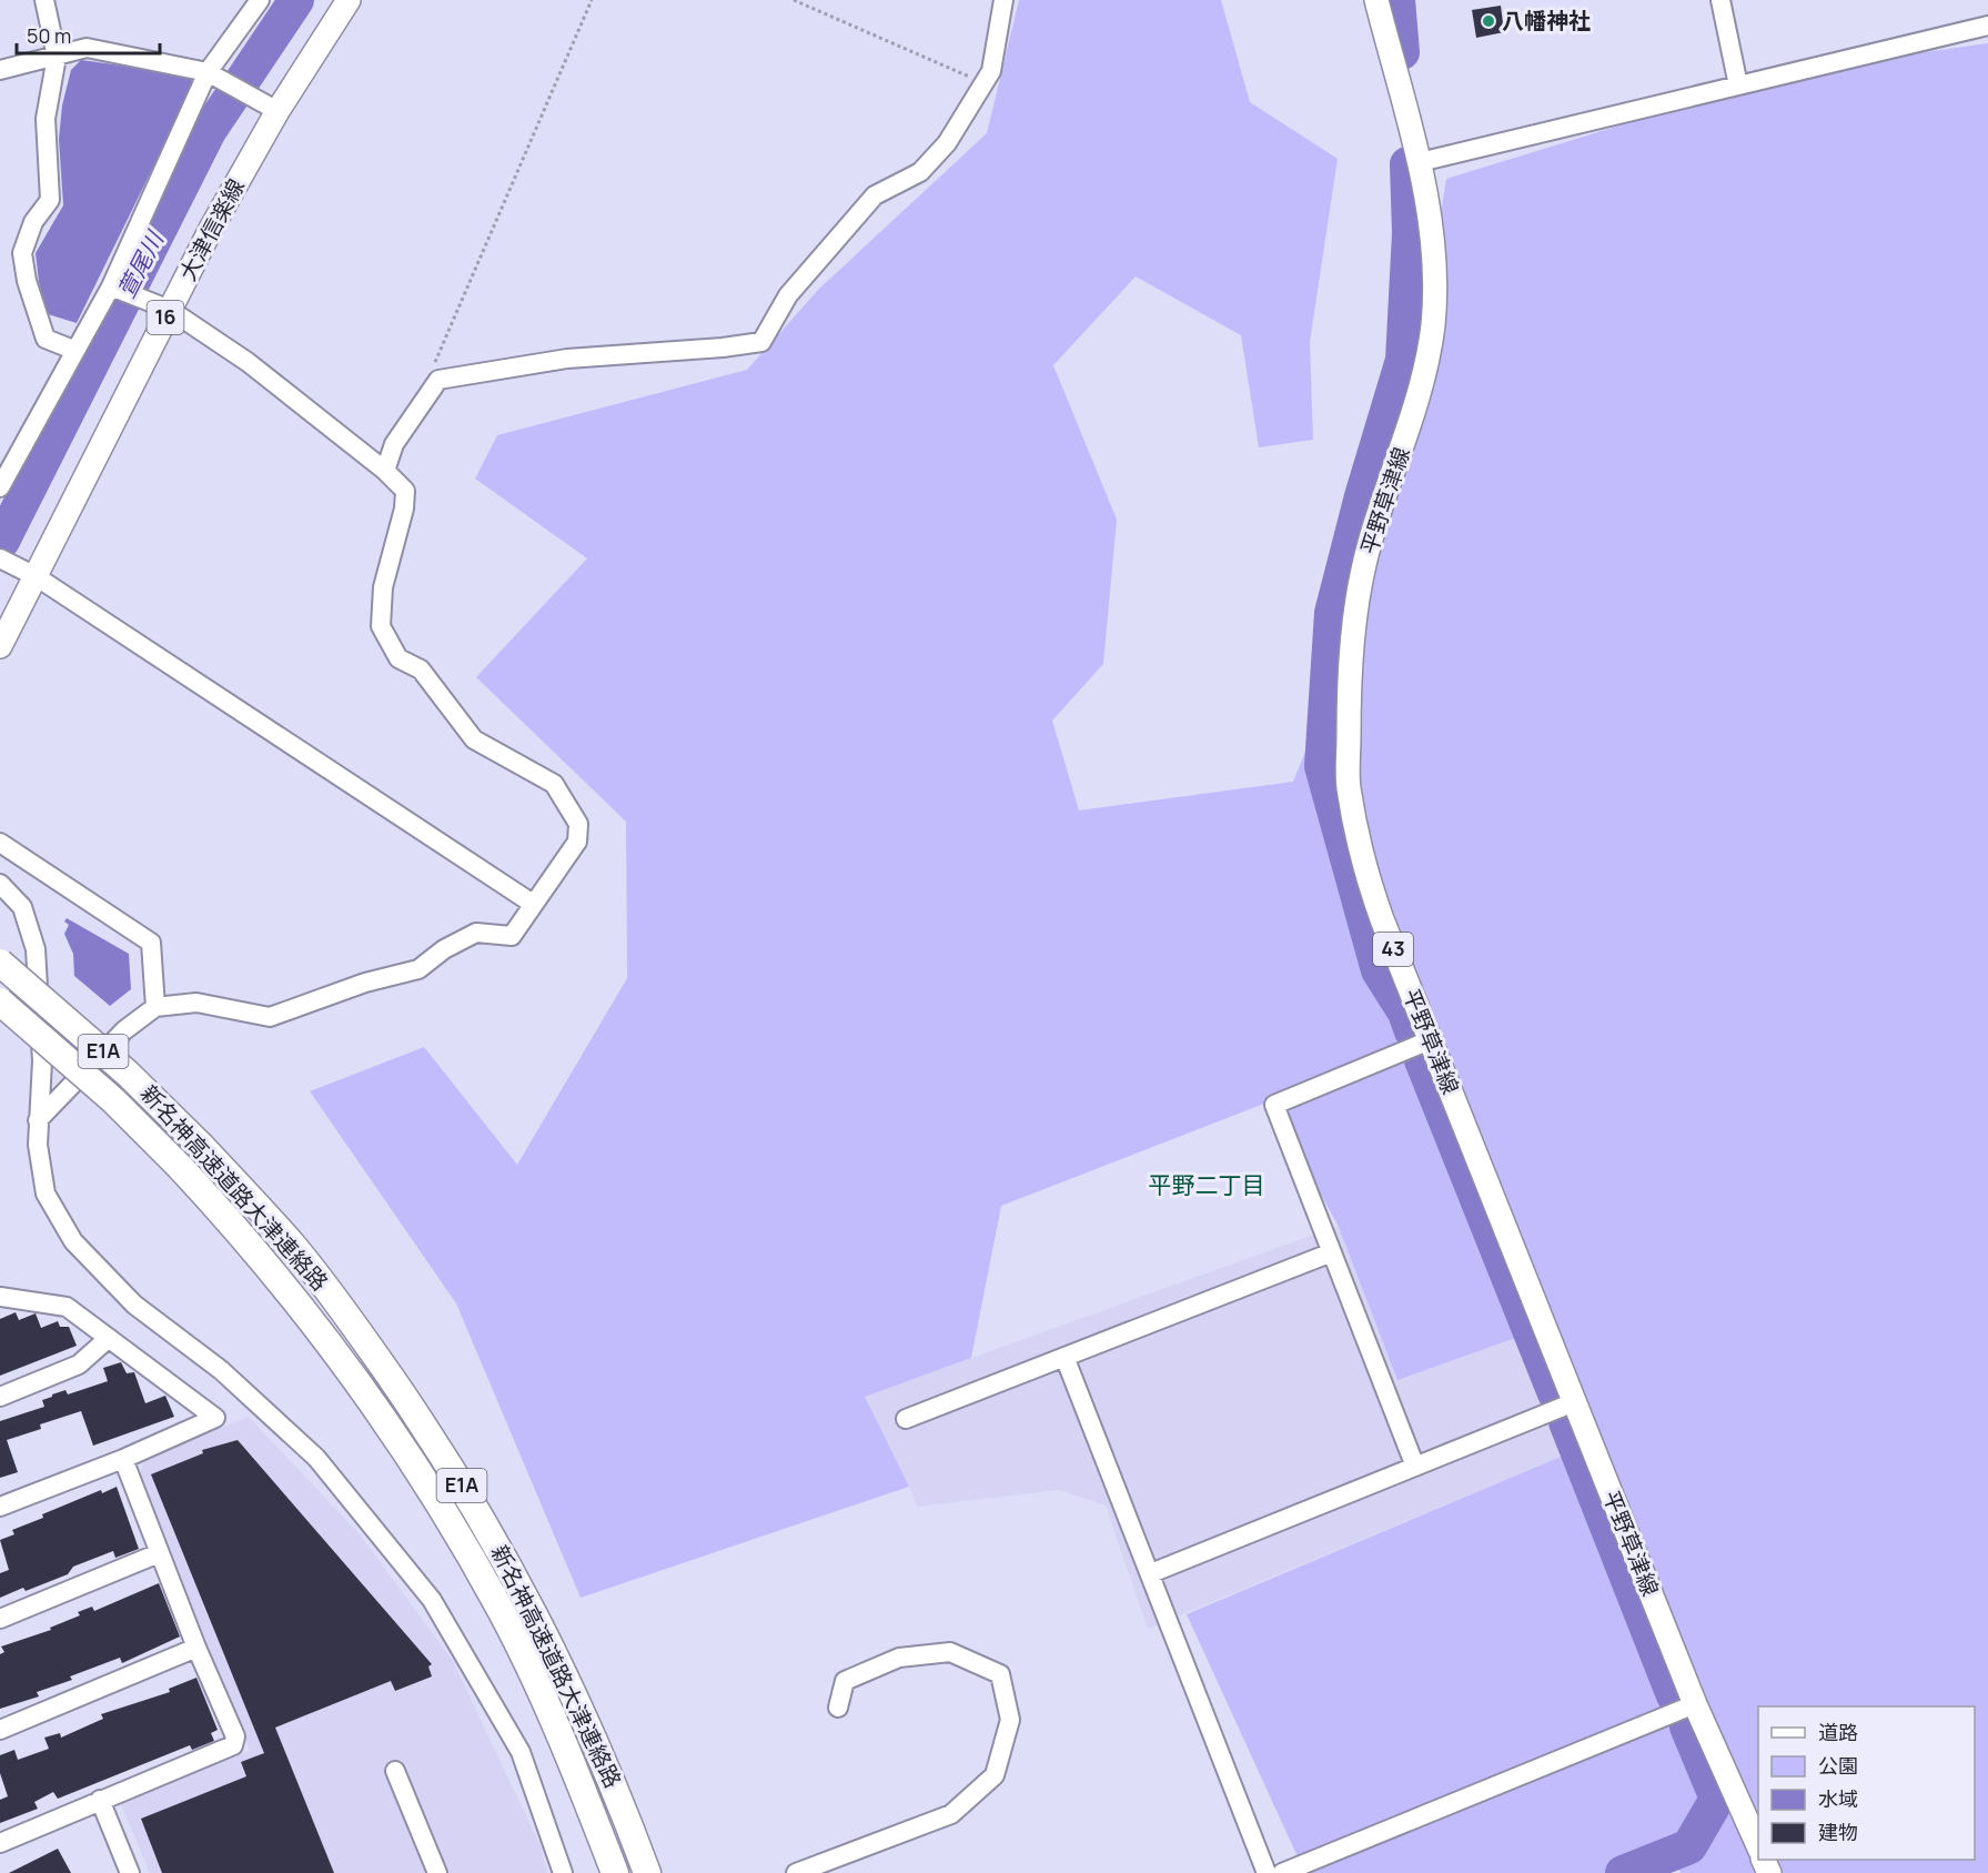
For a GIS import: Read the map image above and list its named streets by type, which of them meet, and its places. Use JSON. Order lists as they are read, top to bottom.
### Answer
{
  "streets": {
    "highway": ["E1A", "新名神高速道路大津連絡路"],
    "main road": [
      "大津信楽線",
      "16",
      "平野草津線",
      "43"
    ]
  },
  "districts": ["平野二丁目"],
  "water": ["萱尾川"],
  "places": ["八幡神社"],
  "legend": [
    "道路",
    "公園",
    "水域",
    "建物"
  ],
  "scale_bar": "50 m"
}
